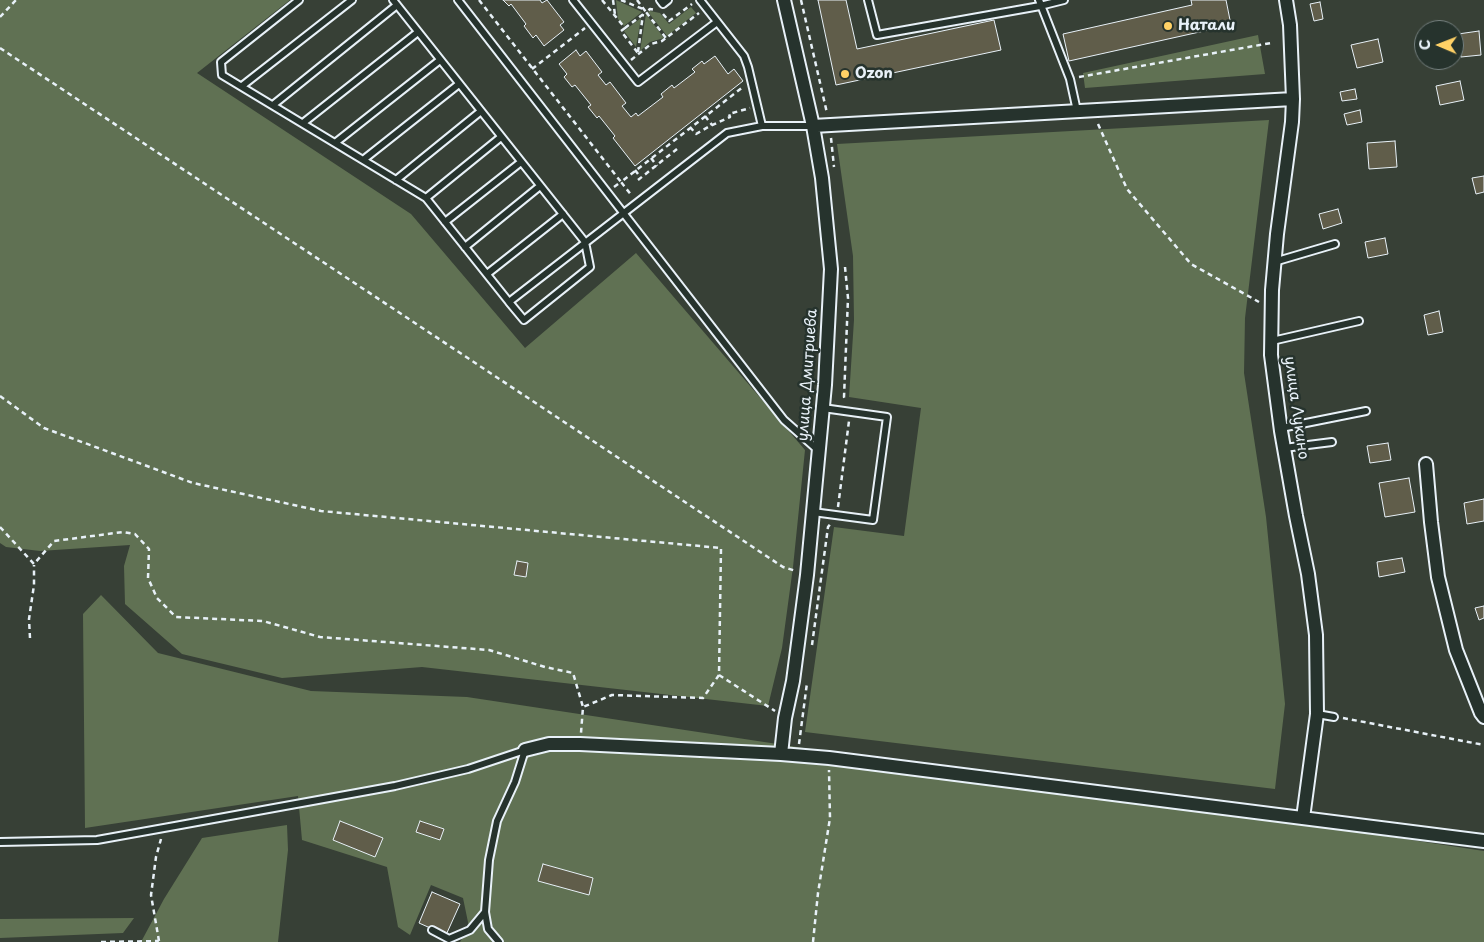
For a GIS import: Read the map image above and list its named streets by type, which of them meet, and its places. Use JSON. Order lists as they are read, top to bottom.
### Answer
{
  "streets": {
    "street": ["улица Дмитриева", "улица Лукино"]
  },
  "places": ["Натали", "Ozon"],
  "north": "left"
}
